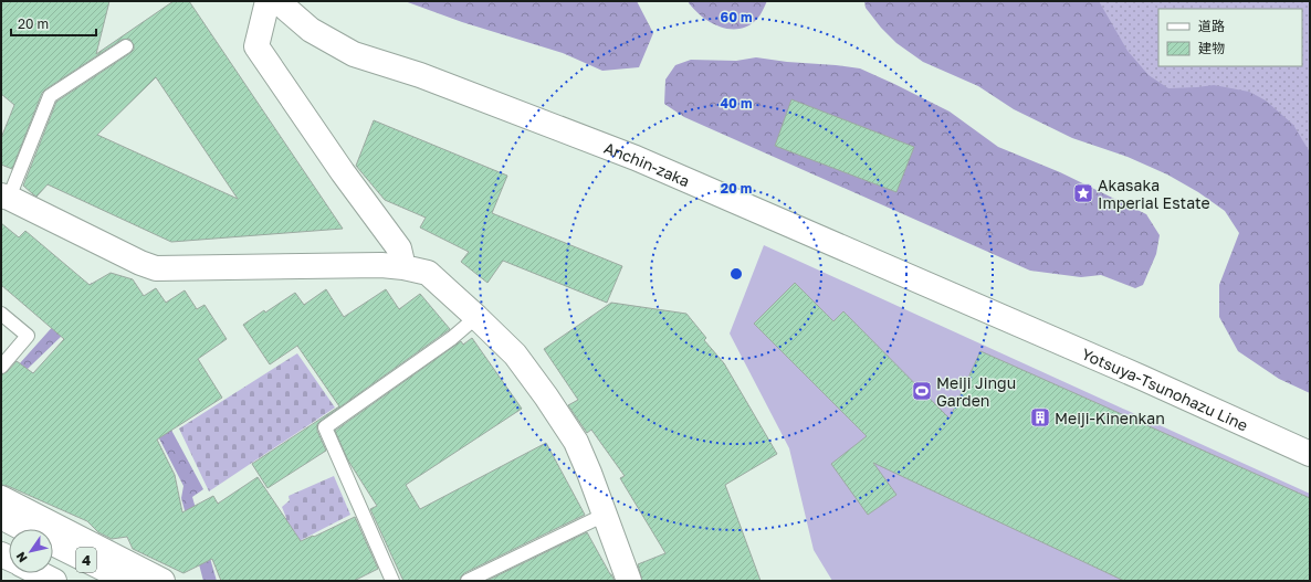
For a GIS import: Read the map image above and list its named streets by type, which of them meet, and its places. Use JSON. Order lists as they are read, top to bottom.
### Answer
{
  "streets": {
    "main road": ["Anchin-zaka", "Yotsuya-Tsunohazu Line", "4"]
  },
  "crossings": [
    ["Anchin-zaka", "Yotsuya-Tsunohazu Line"]
  ],
  "places": {
    "place": ["Akasaka Imperial Estate"],
    "sports": ["Meiji Jingu Garden"],
    "building": ["Meiji-Kinenkan"]
  },
  "legend": ["道路", "建物"],
  "scale_bar": "20 m",
  "north": "bottom left",
  "rings": ["60 m", "40 m", "20 m"]
}
